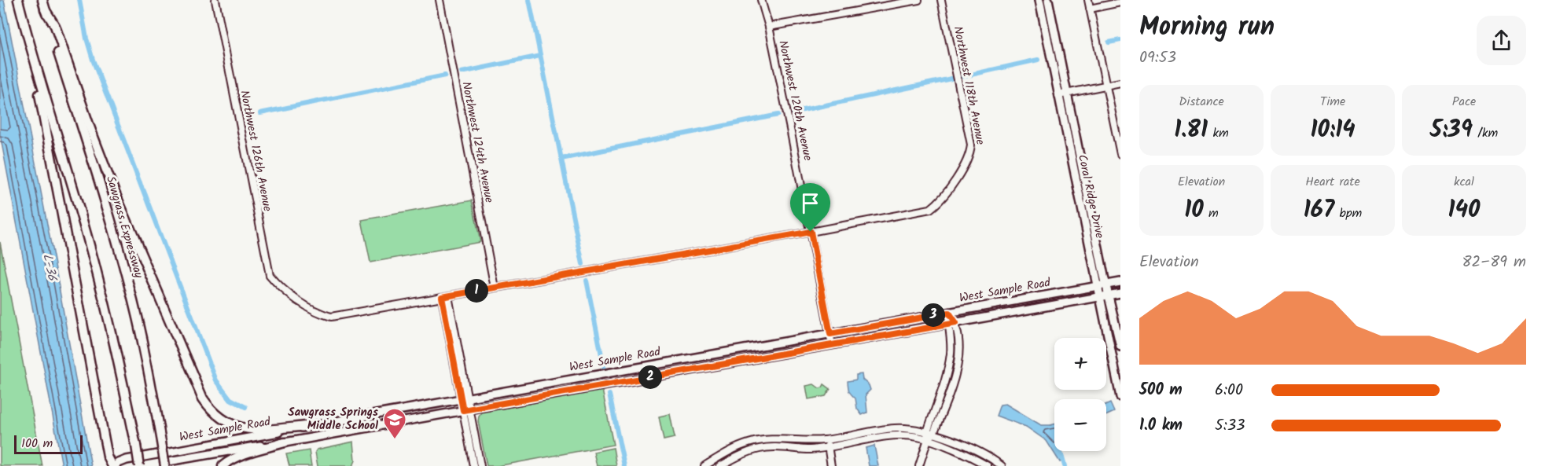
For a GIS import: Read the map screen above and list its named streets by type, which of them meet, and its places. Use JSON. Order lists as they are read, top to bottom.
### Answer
{
  "streets": {
    "highway": ["Sawgrass Expressway"],
    "main road": ["Coral Ridge Drive", "West Sample Road"],
    "street": [
      "Northwest 118th Avenue",
      "Northwest 120th Avenue",
      "Northwest 124th Avenue",
      "Northwest 126th Avenue"
    ]
  },
  "crossings": [
    ["Northwest 118th Avenue", "Northwest 120th Avenue"],
    ["Northwest 118th Avenue", "Northwest 124th Avenue"],
    ["Northwest 118th Avenue", "Northwest 126th Avenue"],
    ["Northwest 120th Avenue", "West Sample Road"],
    ["Northwest 124th Avenue", "Northwest 126th Avenue"],
    ["Coral Ridge Drive", "West Sample Road"]
  ],
  "water": ["L-36"],
  "places": {
    "school or university": ["Sawgrass Springs Middle School"]
  },
  "scale_bar": "100 m",
  "page": {
    "heading": ["Morning run", "09:53"],
    "stats": [
      ["Distance", "1.81 km"],
      ["Time", "10:14"],
      ["Pace", "5:39 /km"],
      ["Elevation", "10 m"],
      ["Heart rate", "167 bpm"],
      ["kcal", "140"]
    ],
    "chart": ["Elevation", "82–89 m"],
    "pins": ["1", "3", "2"],
    "map_buttons": ["+", "−"],
    "list": [
      {
        "name": "500 m",
        "note": "6:00"
      },
      {
        "name": "1.0 km",
        "note": "5:33"
      }
    ],
    "scale": "100 m"
  }
}
